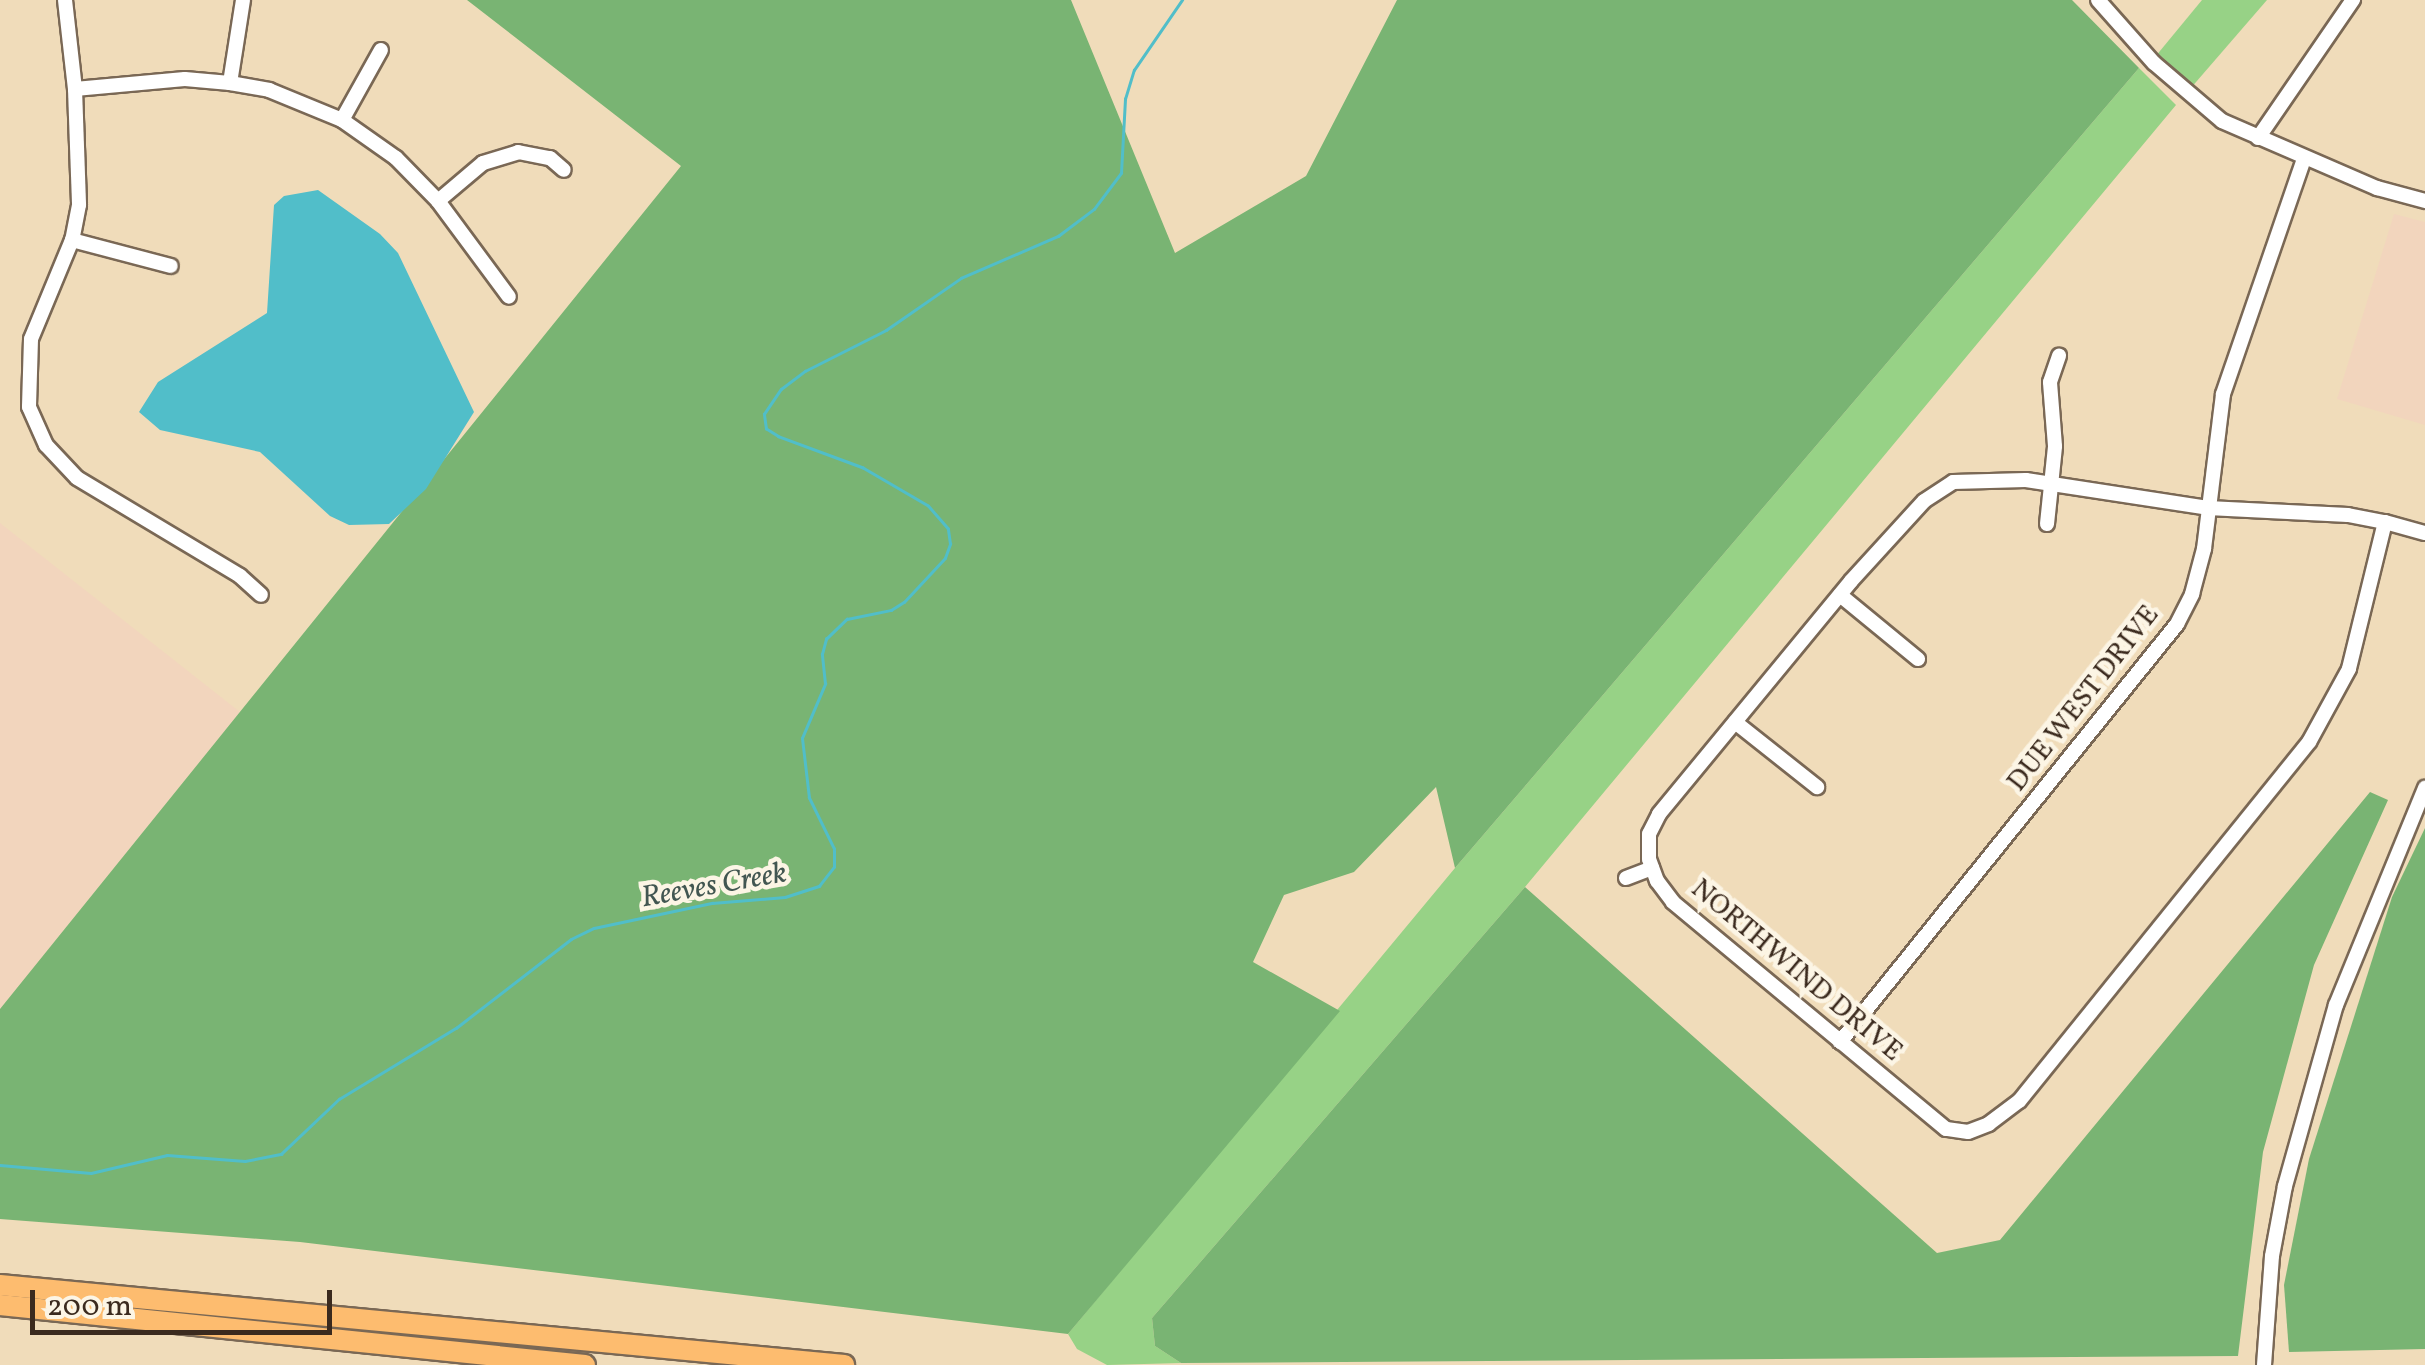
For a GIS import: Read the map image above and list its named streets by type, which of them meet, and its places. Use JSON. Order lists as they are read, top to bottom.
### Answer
{
  "streets": {
    "street": ["DUE WEST DRIVE", "NORTHWIND DRIVE"]
  },
  "crossings": [
    ["DUE WEST DRIVE", "NORTHWIND DRIVE"]
  ],
  "water": ["Reeves Creek"],
  "scale_bar": "200 m"
}
